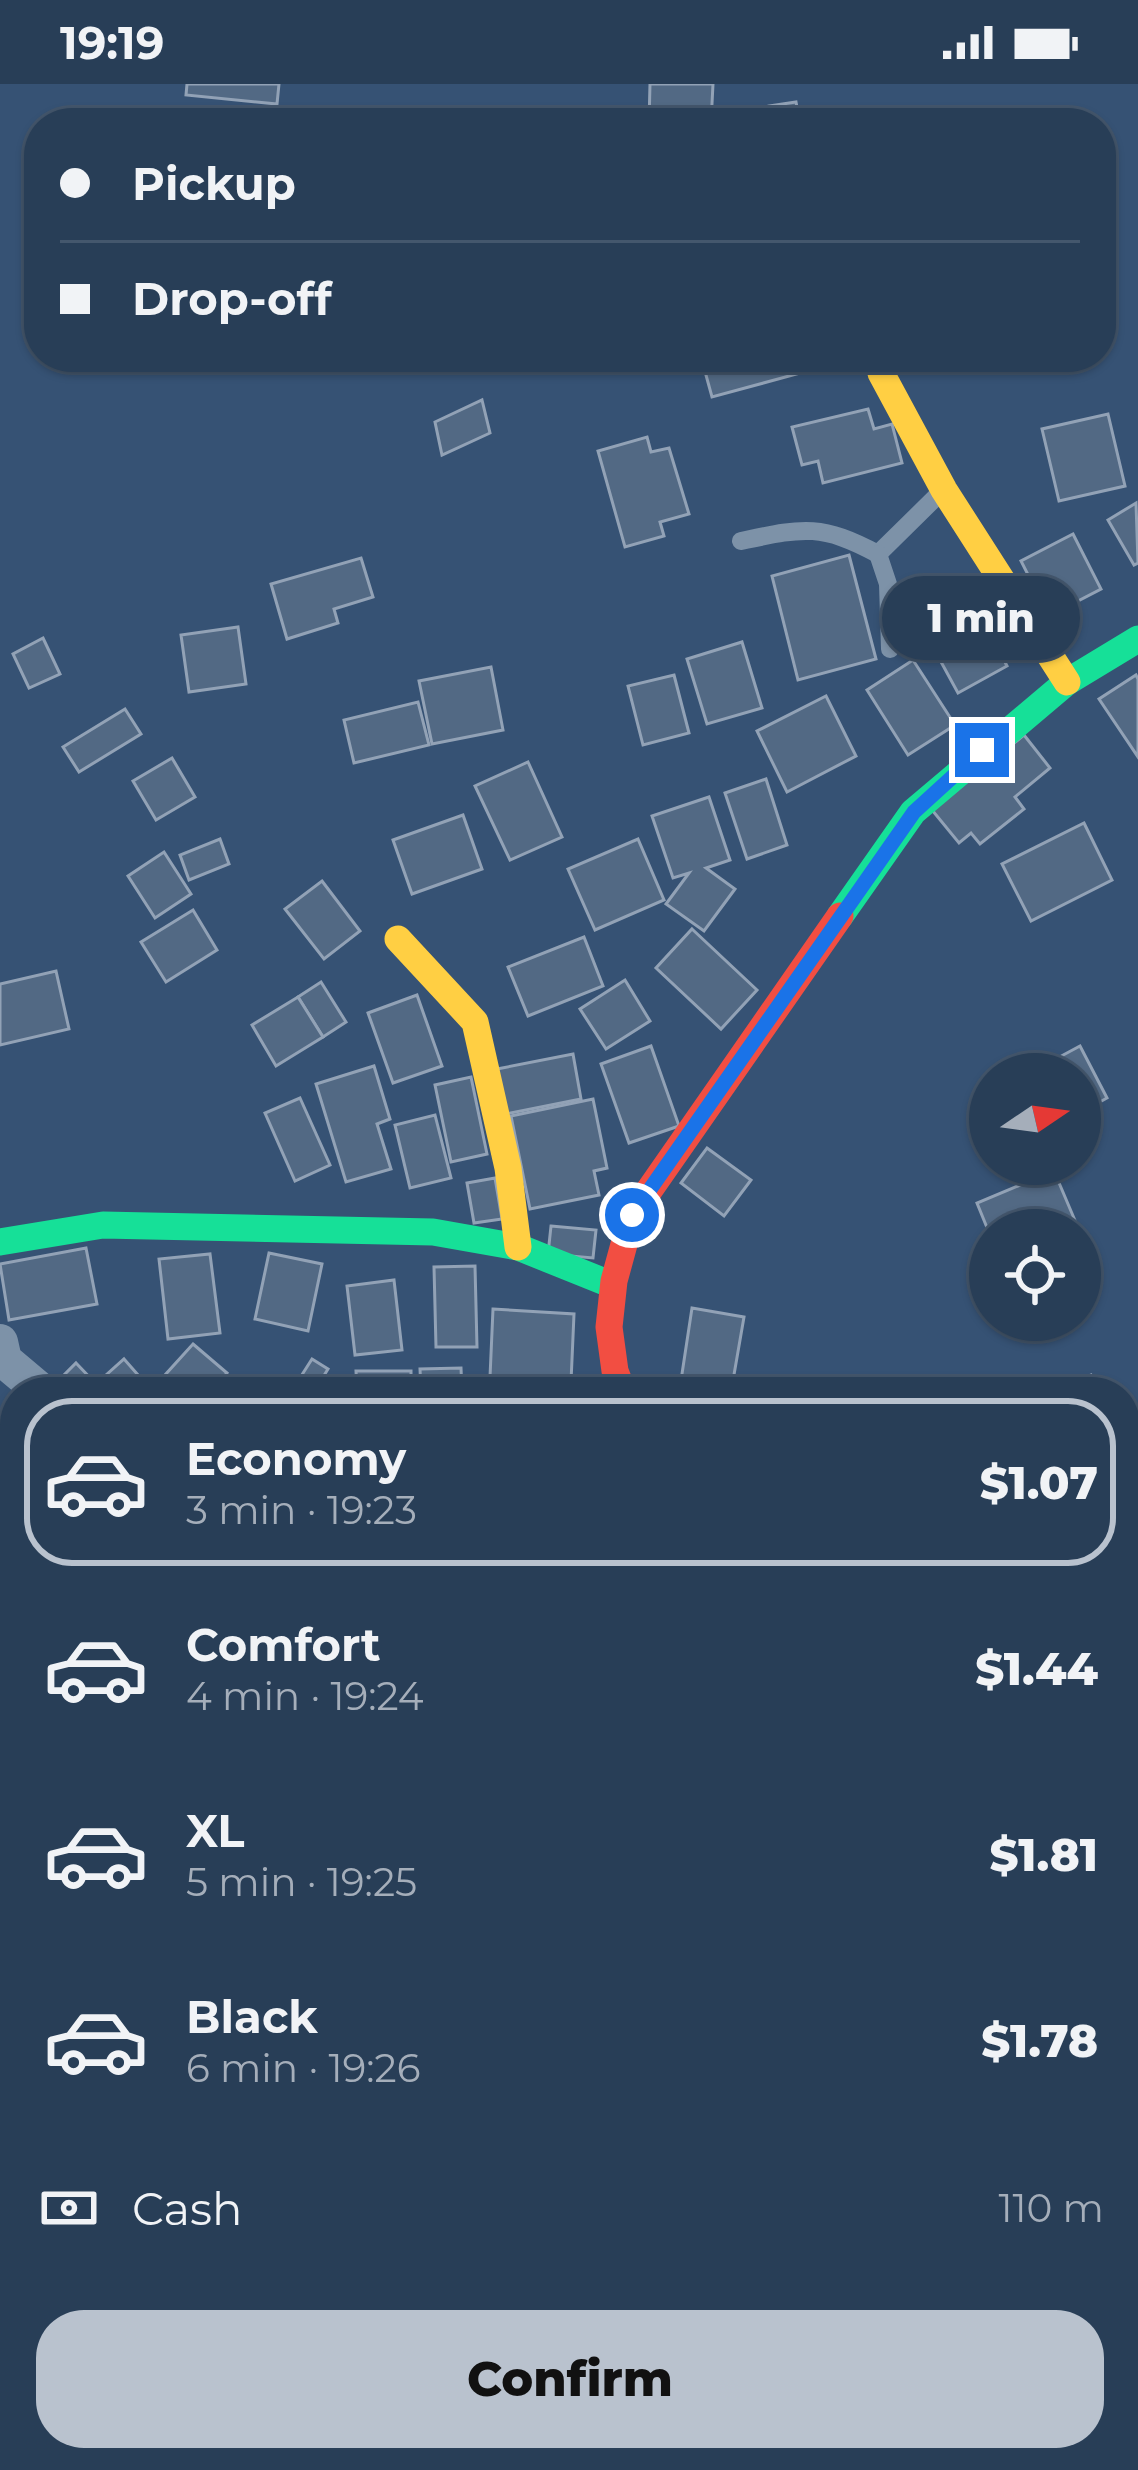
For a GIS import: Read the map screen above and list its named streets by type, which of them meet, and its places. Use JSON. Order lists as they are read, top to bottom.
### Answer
{
  "north": "right",
  "page": {
    "status": "19:19",
    "banner": ["Pickup", "Drop-off"],
    "bubble": "1 min",
    "list": [
      {
        "name": "Economy",
        "note": "3 min · 19:23",
        "value": "$1.07"
      },
      {
        "name": "Comfort",
        "note": "4 min · 19:24",
        "value": "$1.44"
      },
      {
        "name": "XL",
        "note": "5 min · 19:25",
        "value": "$1.81"
      },
      {
        "name": "Black",
        "note": "6 min · 19:26",
        "value": "$1.78"
      }
    ],
    "pay": ["Cash", "110 m"],
    "buttons": "Confirm"
  }
}
